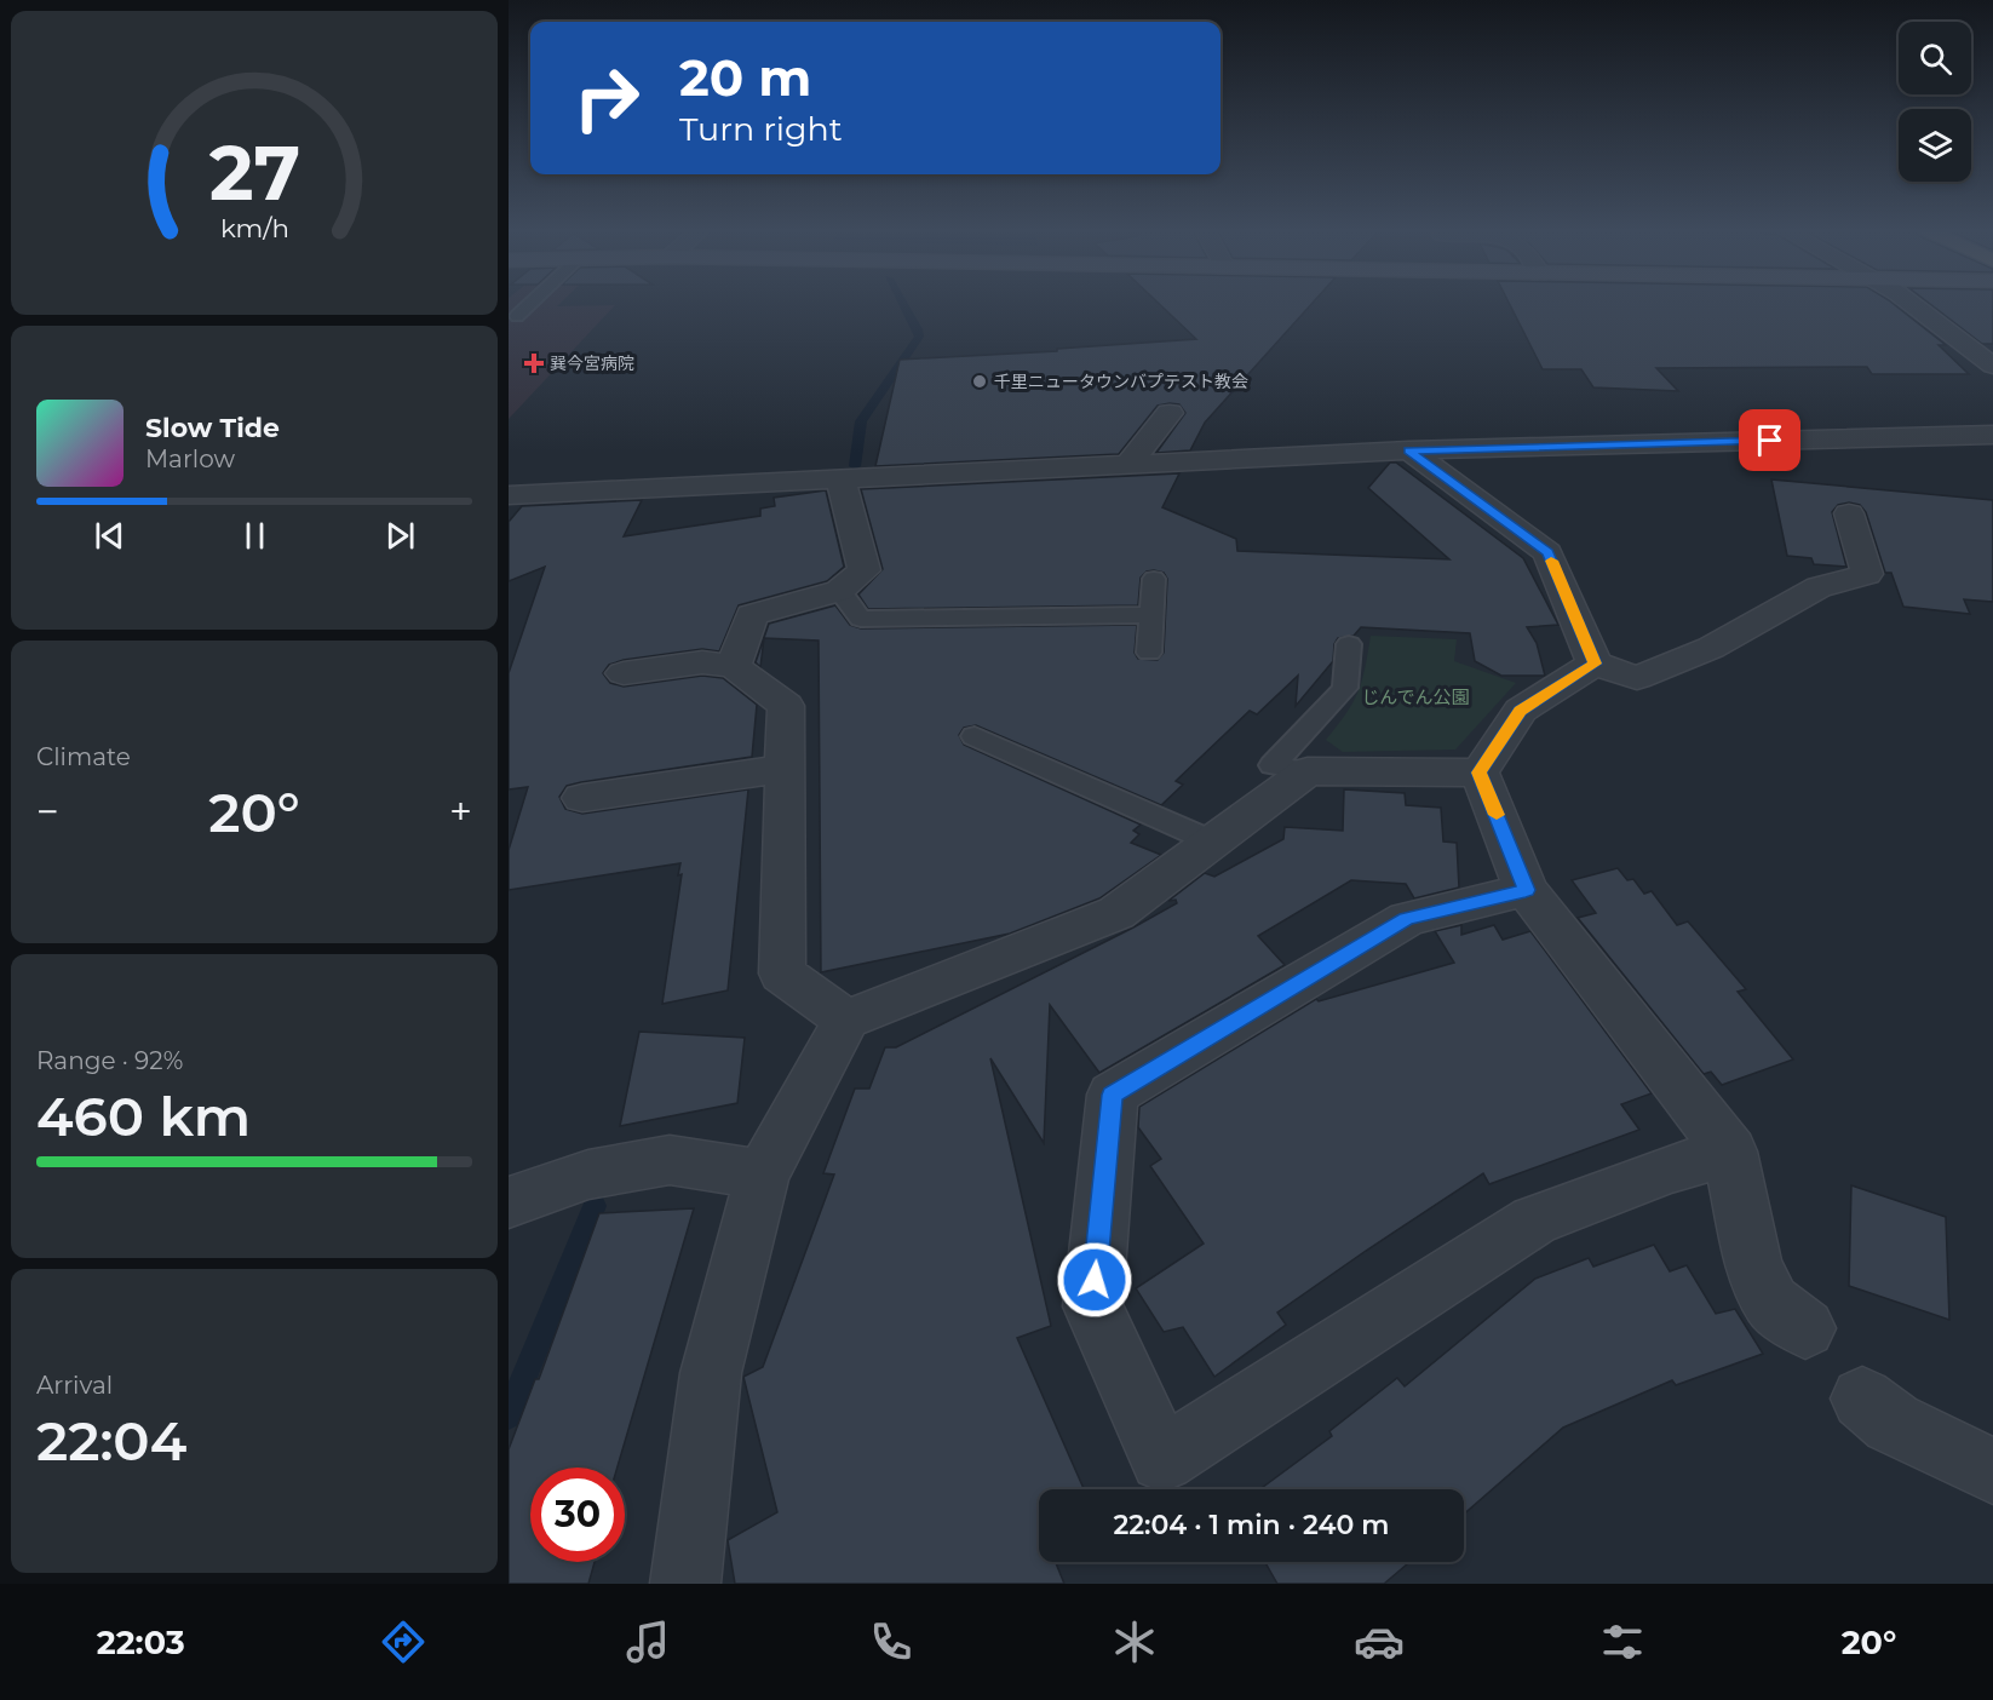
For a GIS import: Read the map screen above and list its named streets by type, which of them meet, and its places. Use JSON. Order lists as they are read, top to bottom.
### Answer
{
  "parks": ["じんでん公園"],
  "places": {
    "health": ["巽今宮病院"],
    "other": ["千里ニュータウンバプテスト教会"]
  },
  "page": {
    "turn": ["20 m", "Turn right"],
    "song": ["Slow Tide", "Marlow"],
    "tile": [
      "Climate",
      ["Range · 92%", "460 km"],
      ["Arrival", "22:04"]
    ],
    "heat": ["−", "20°", "+"],
    "limit": "30",
    "trip": "22:04 · 1 min · 240 m",
    "tabs": ["22:03", "20°"],
    "gauge": ["27", "km/h"]
  }
}
